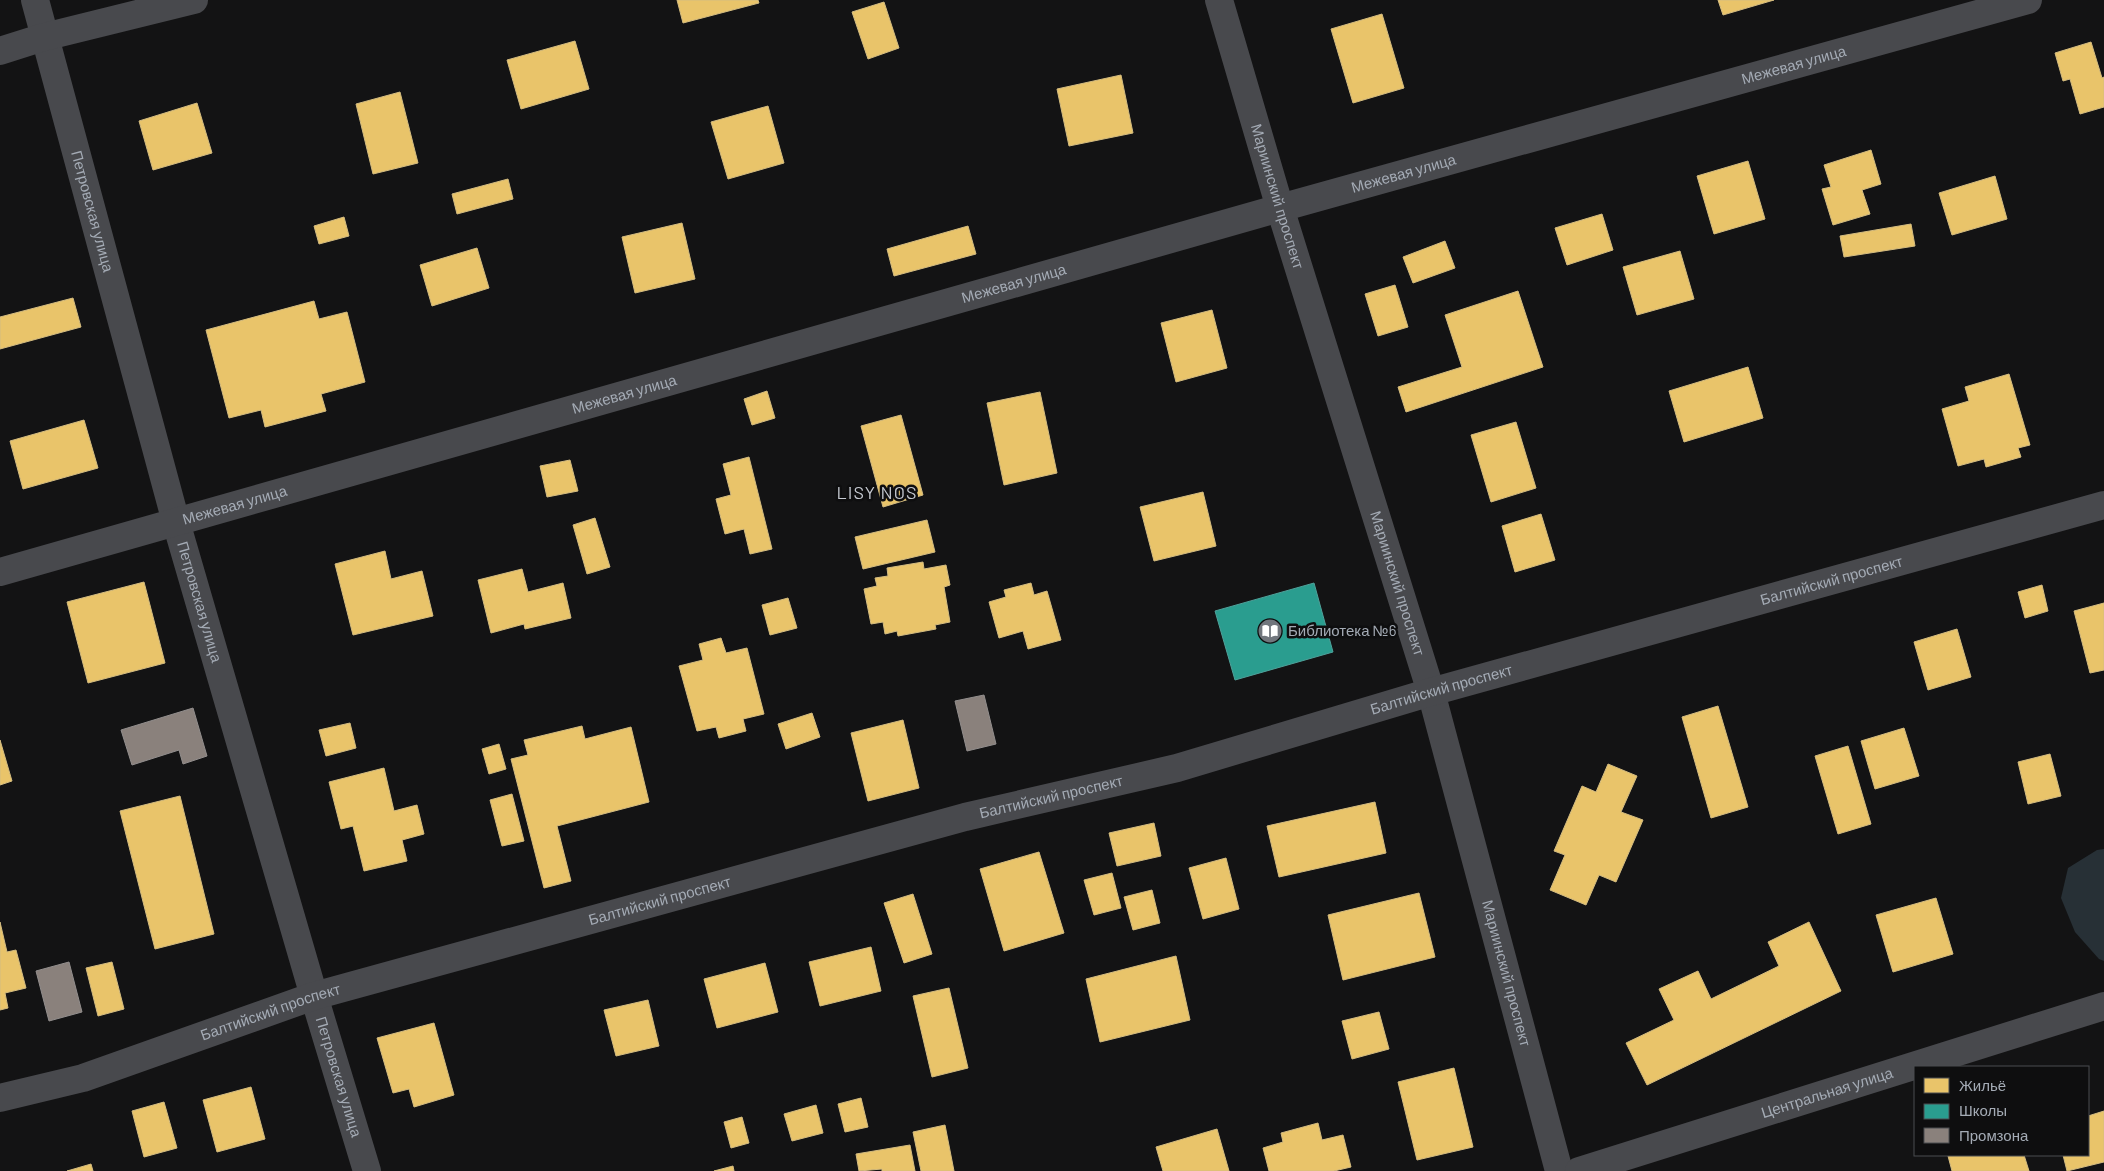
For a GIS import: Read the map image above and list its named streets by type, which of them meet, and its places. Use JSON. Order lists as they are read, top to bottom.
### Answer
{
  "streets": {
    "street": [
      "Межевая улица",
      "Мариинский проспект",
      "Петровская улица",
      "Балтийский проспект",
      "Центральная улица"
    ]
  },
  "crossings": [
    ["Межевая улица", "Мариинский проспект"],
    ["Межевая улица", "Петровская улица"],
    ["Мариинский проспект", "Балтийский проспект"],
    ["Петровская улица", "Балтийский проспект"]
  ],
  "districts": ["LISY NOS"],
  "places": {
    "library": ["Библиотека №6"]
  },
  "legend": ["Жильё", "Школы", "Промзона"]
}
